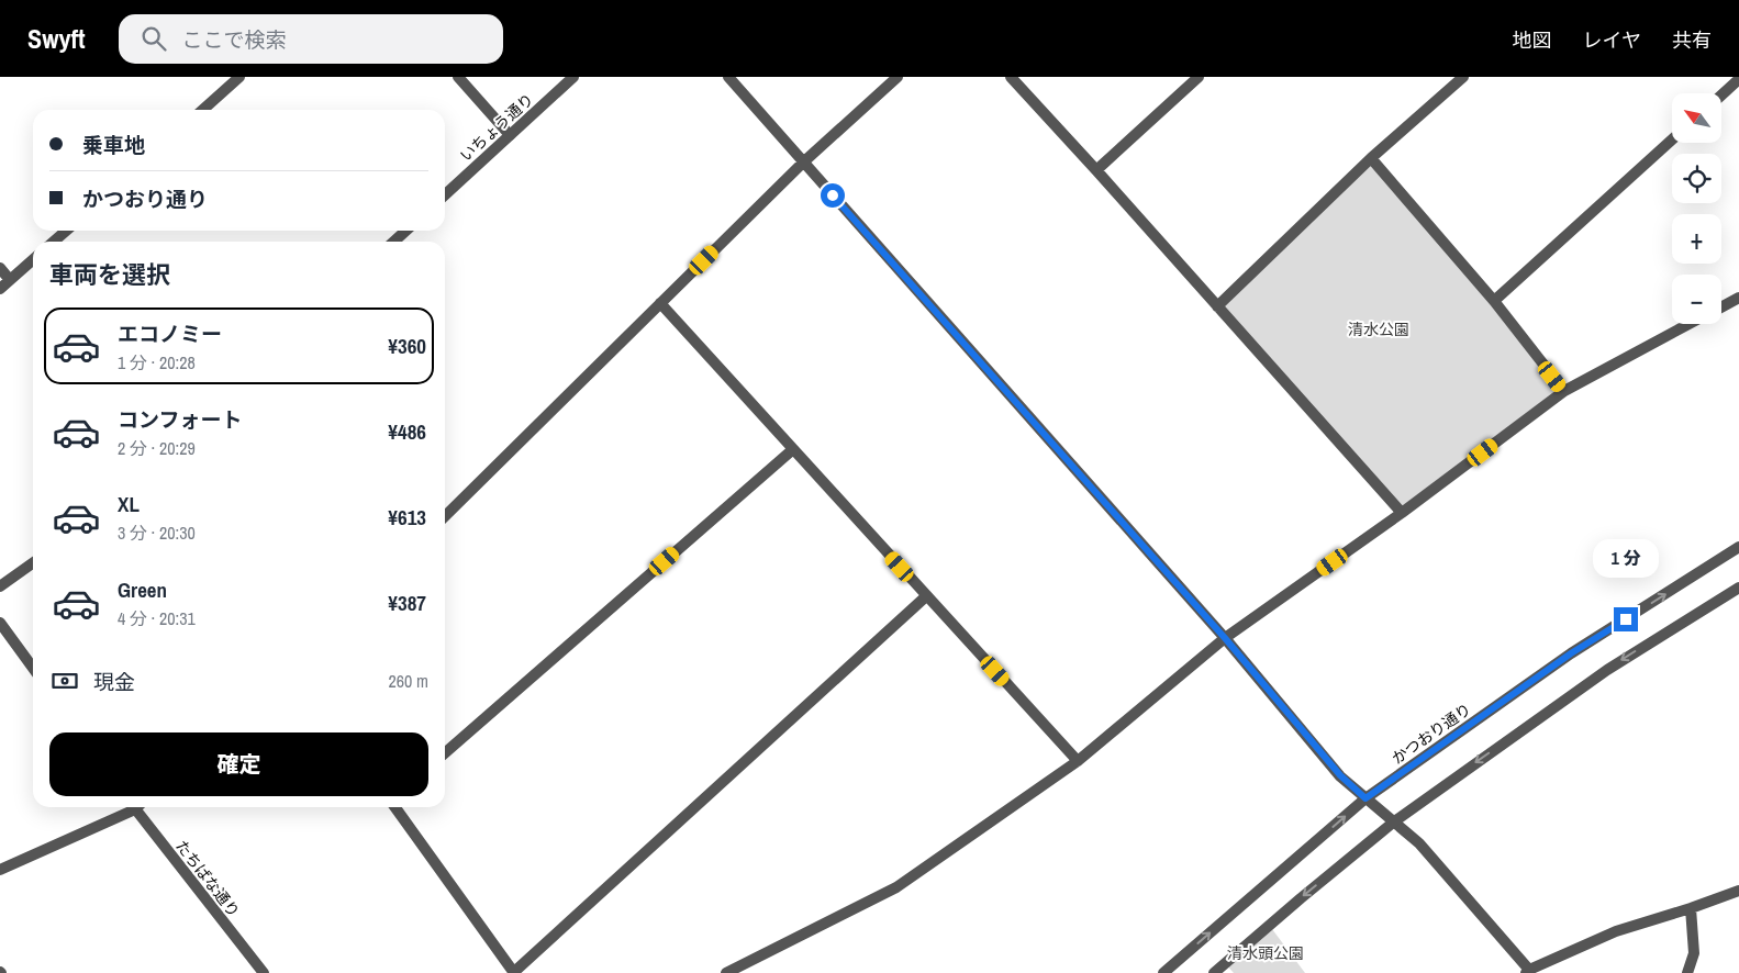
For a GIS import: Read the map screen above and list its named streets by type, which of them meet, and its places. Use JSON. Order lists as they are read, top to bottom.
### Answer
{
  "streets": {
    "street": ["いちょう通り", "かつおり通り", "たちばな通り"]
  },
  "parks": ["清水公園", "清水頭公園"],
  "north": "top left",
  "page": {
    "header": "Swyft",
    "search": "ここで検索",
    "nav": ["地図", "レイヤ", "共有"],
    "map_buttons": ["+", "−"],
    "banner": ["乗車地", "かつおり通り"],
    "heading": "車両を選択",
    "list": [
      {
        "name": "エコノミー",
        "note": "1 分 · 20:28",
        "value": "¥360"
      },
      {
        "name": "コンフォート",
        "note": "2 分 · 20:29",
        "value": "¥486"
      },
      {
        "name": "XL",
        "note": "3 分 · 20:30",
        "value": "¥613"
      },
      {
        "name": "Green",
        "note": "4 分 · 20:31",
        "value": "¥387"
      }
    ],
    "bubble": "1 分",
    "pay": ["現金", "260 m"],
    "buttons": "確定"
  }
}
